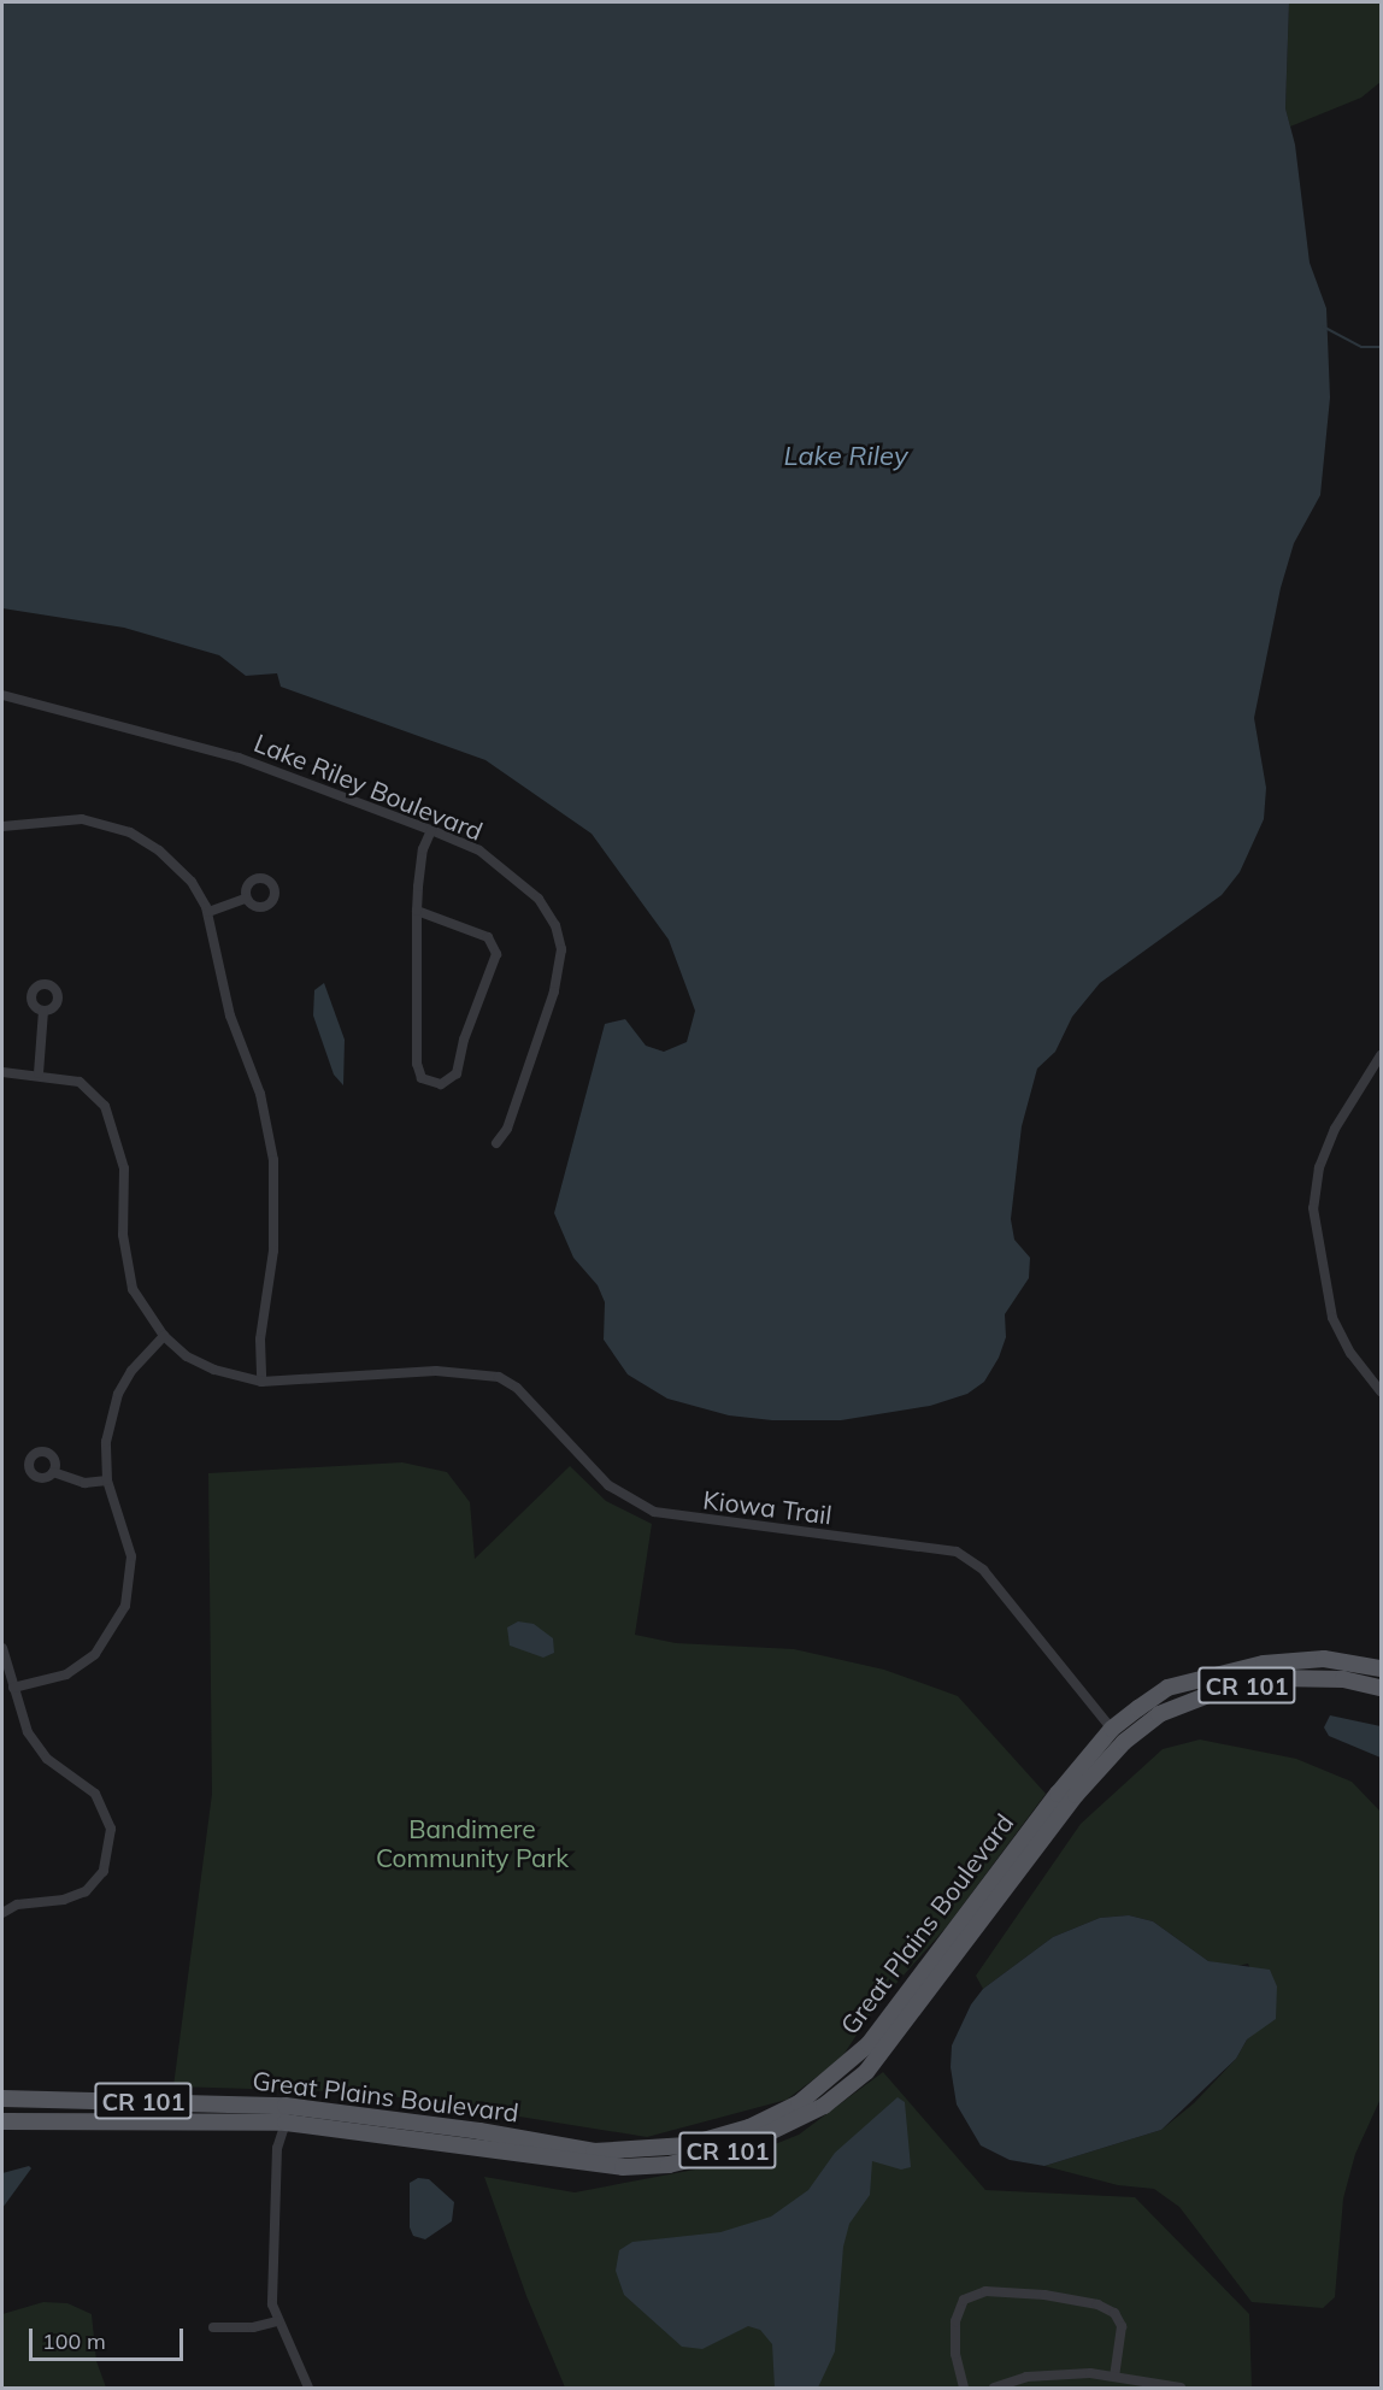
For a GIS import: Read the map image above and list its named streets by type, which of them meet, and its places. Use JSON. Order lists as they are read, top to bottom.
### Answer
{
  "streets": {
    "main road": ["CR 101", "Great Plains Boulevard"],
    "street": ["Lake Riley Boulevard", "Kiowa Trail"]
  },
  "crossings": [
    ["Kiowa Trail", "Great Plains Boulevard"]
  ],
  "water": ["Lake Riley"],
  "parks": ["Bandimere Community Park"],
  "scale_bar": "100 m"
}
